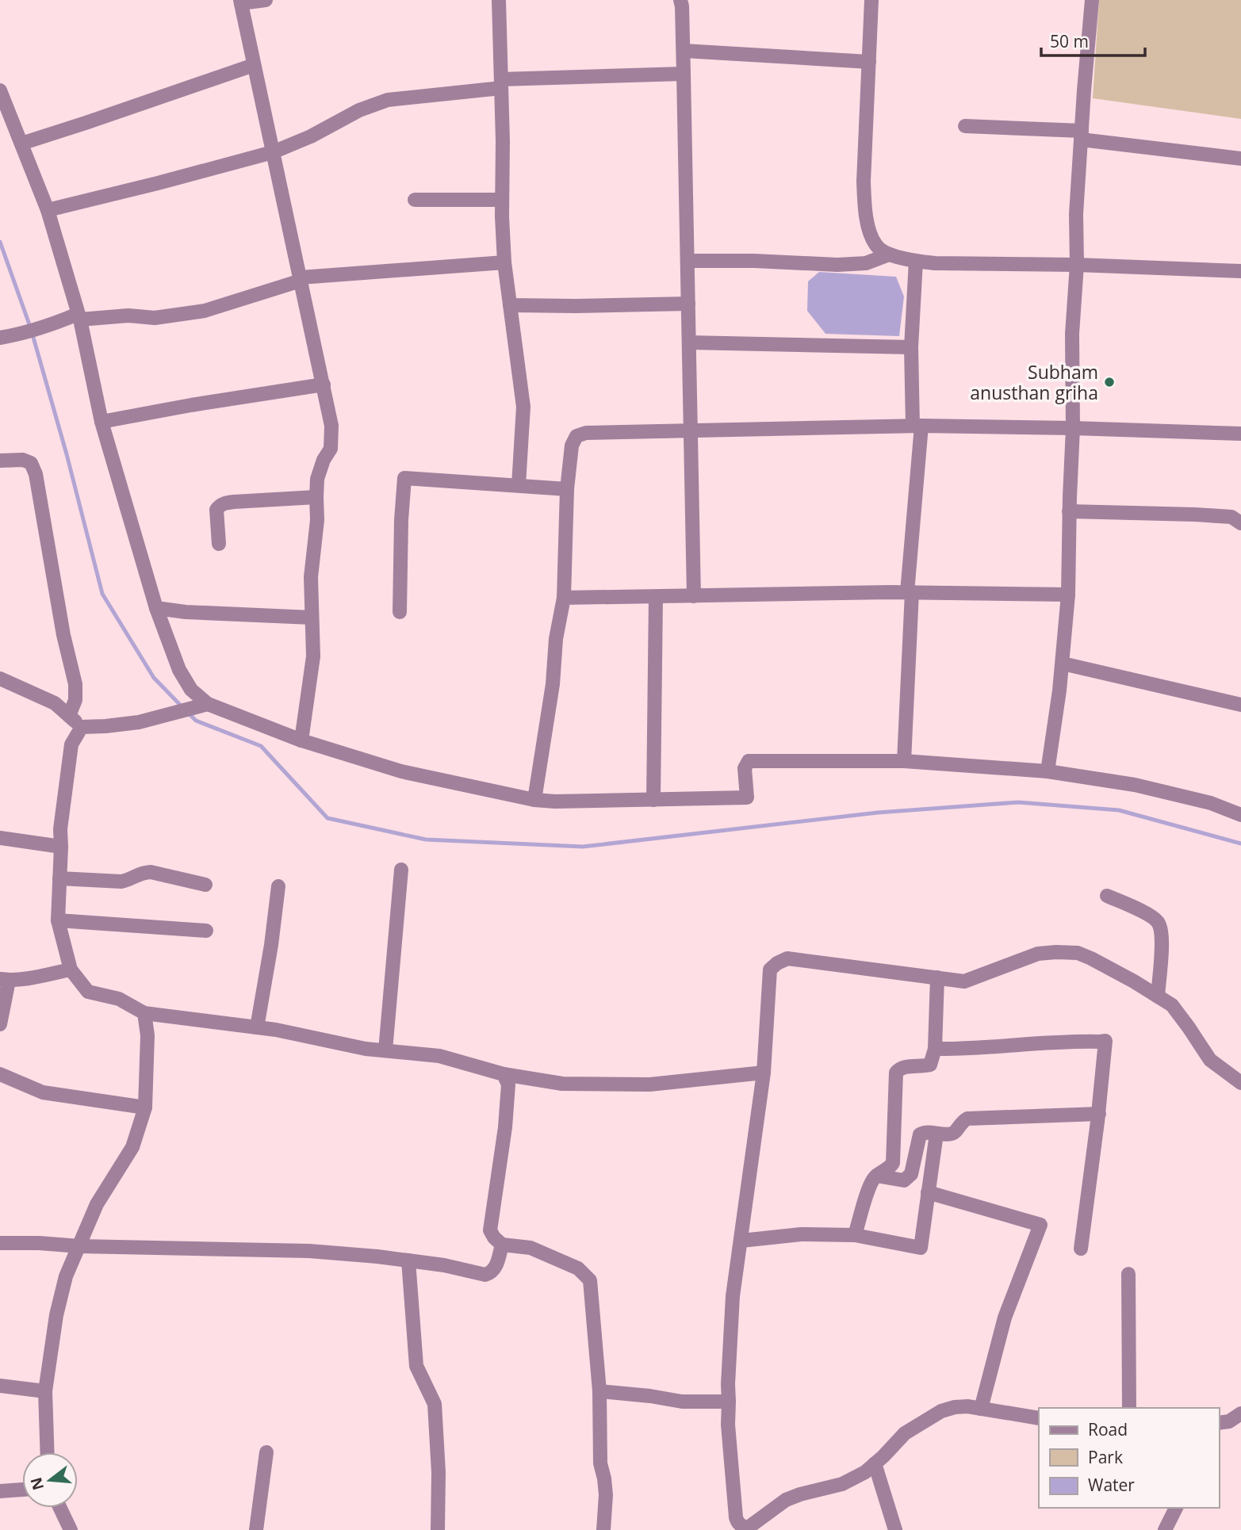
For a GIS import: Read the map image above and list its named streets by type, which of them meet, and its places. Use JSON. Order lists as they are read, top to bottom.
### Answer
{
  "places": ["Subham anusthan griha"],
  "legend": ["Road", "Park", "Water"],
  "scale_bar": "50 m",
  "north": "left"
}
